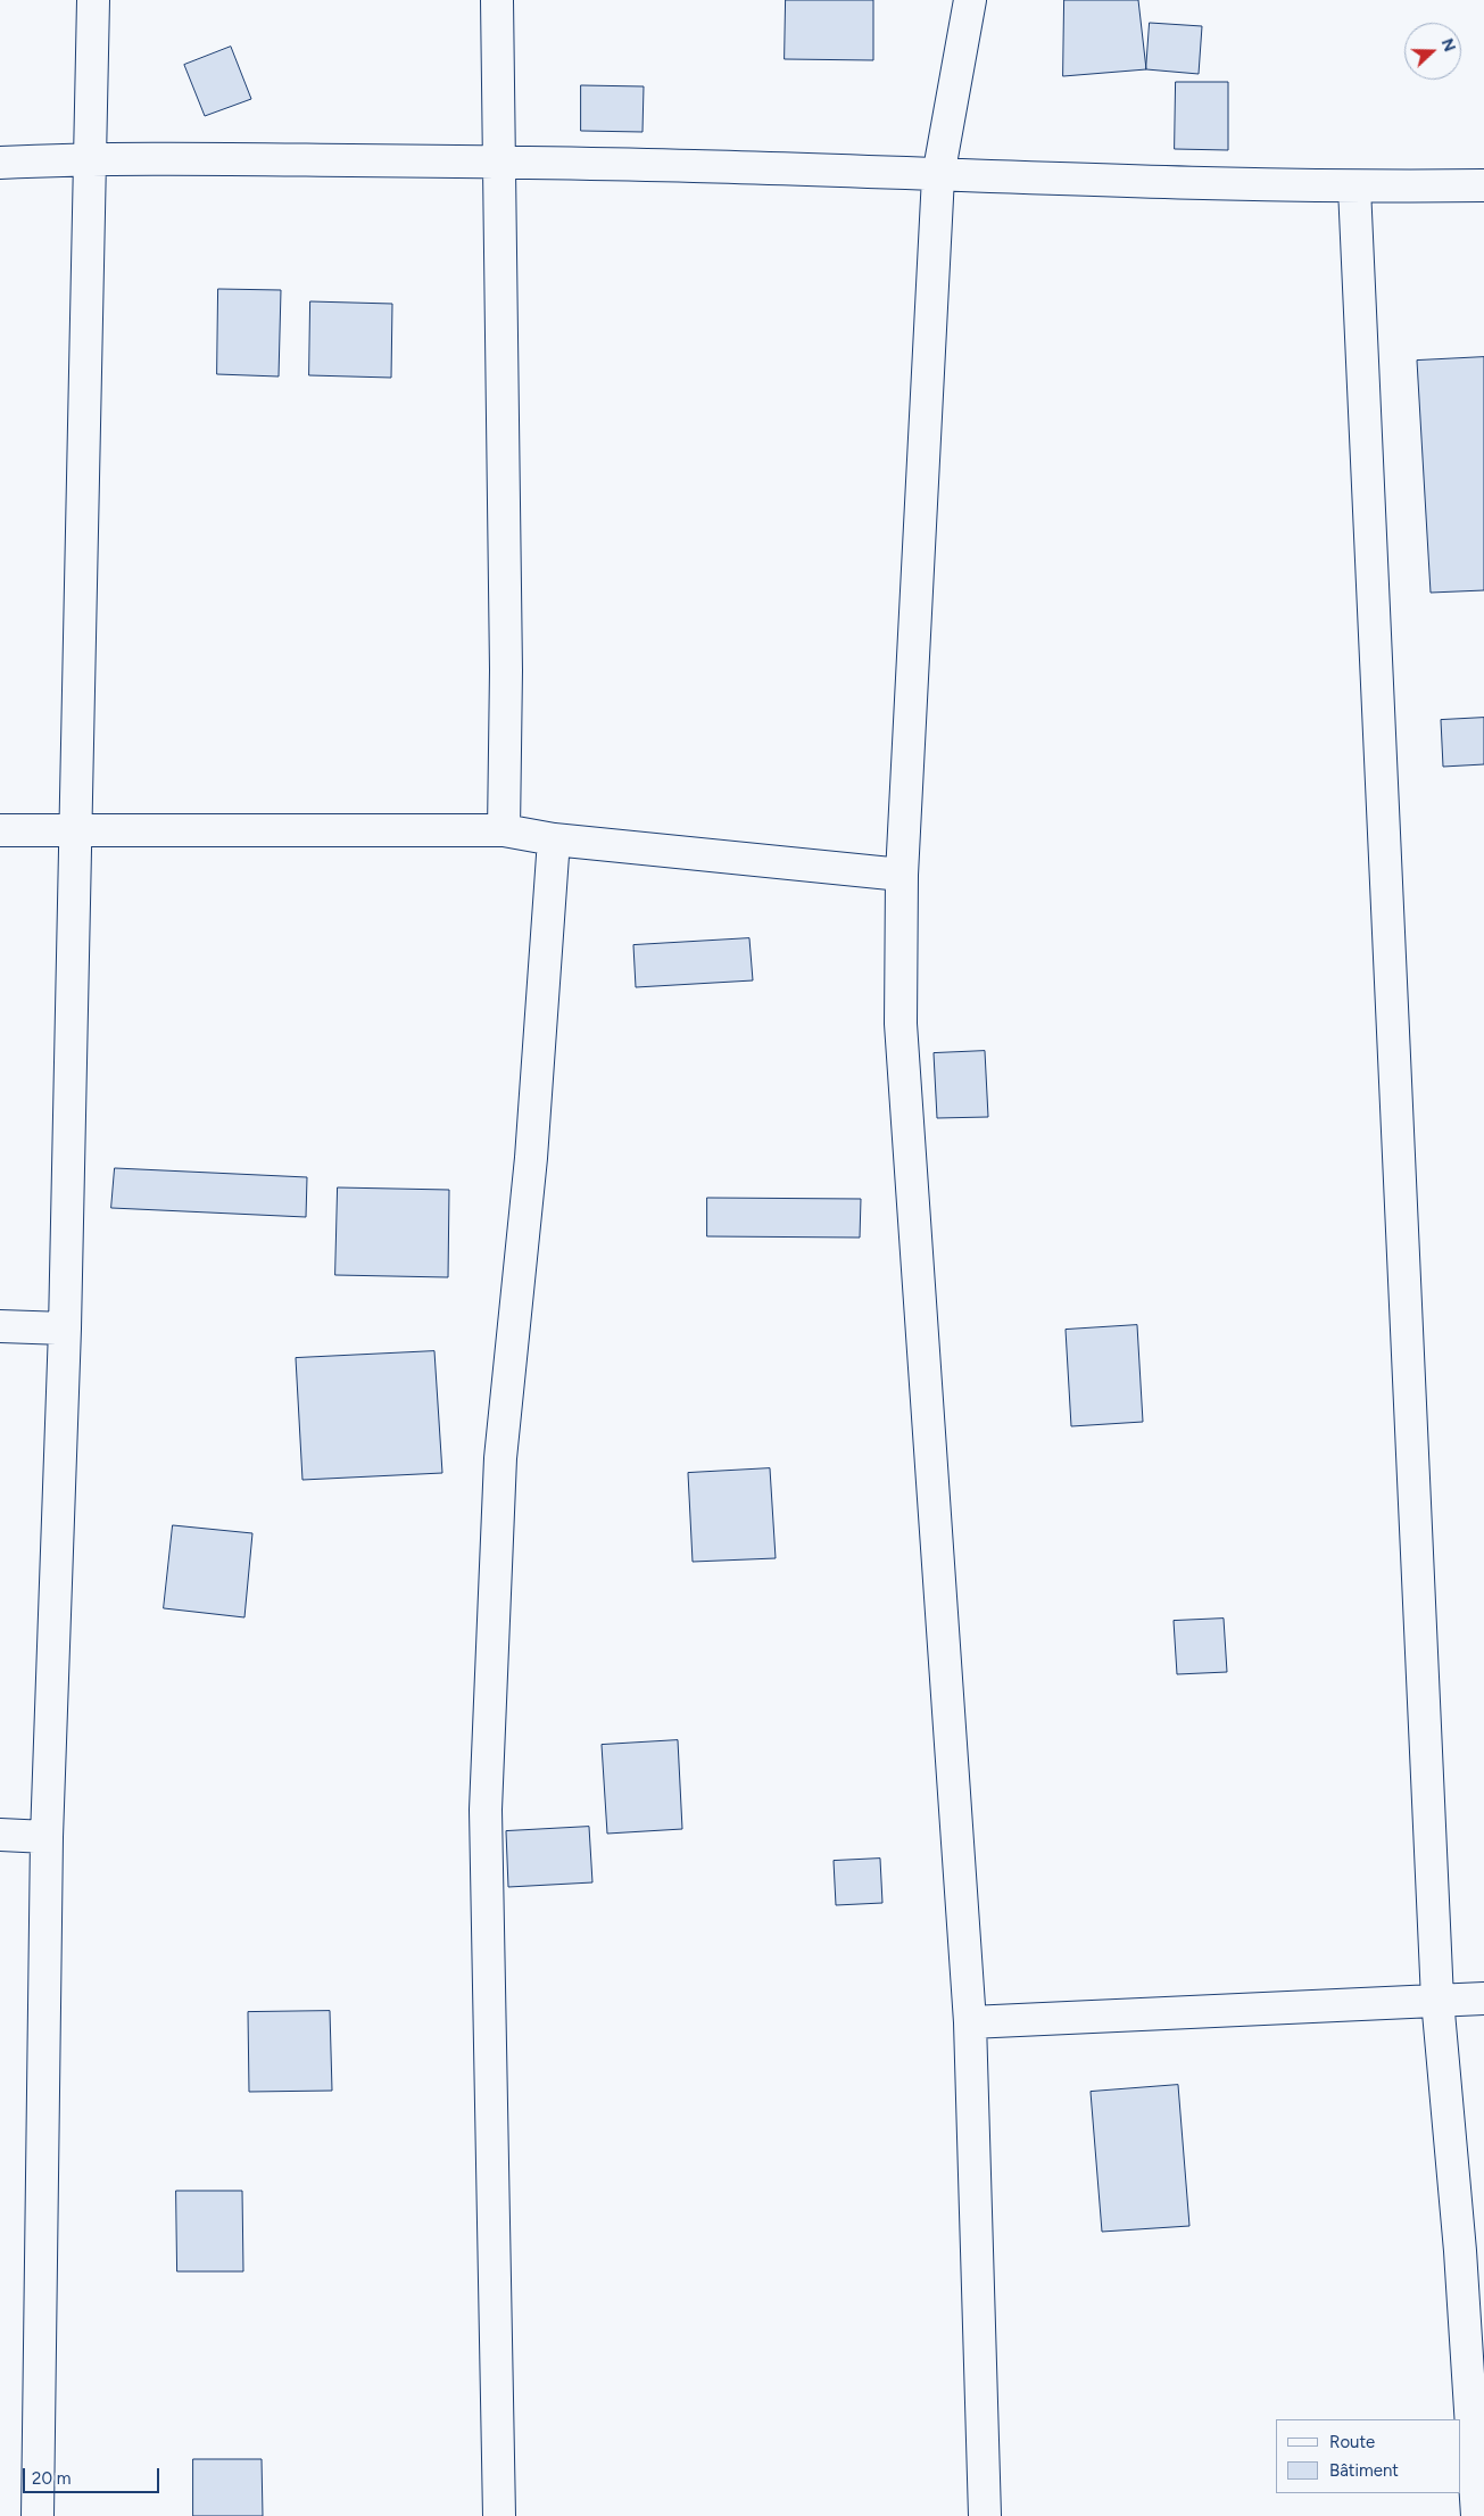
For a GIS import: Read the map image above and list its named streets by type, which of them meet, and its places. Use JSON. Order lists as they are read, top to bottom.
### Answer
{
  "legend": ["Route", "Bâtiment"],
  "scale_bar": "20 m",
  "north": "right"
}
